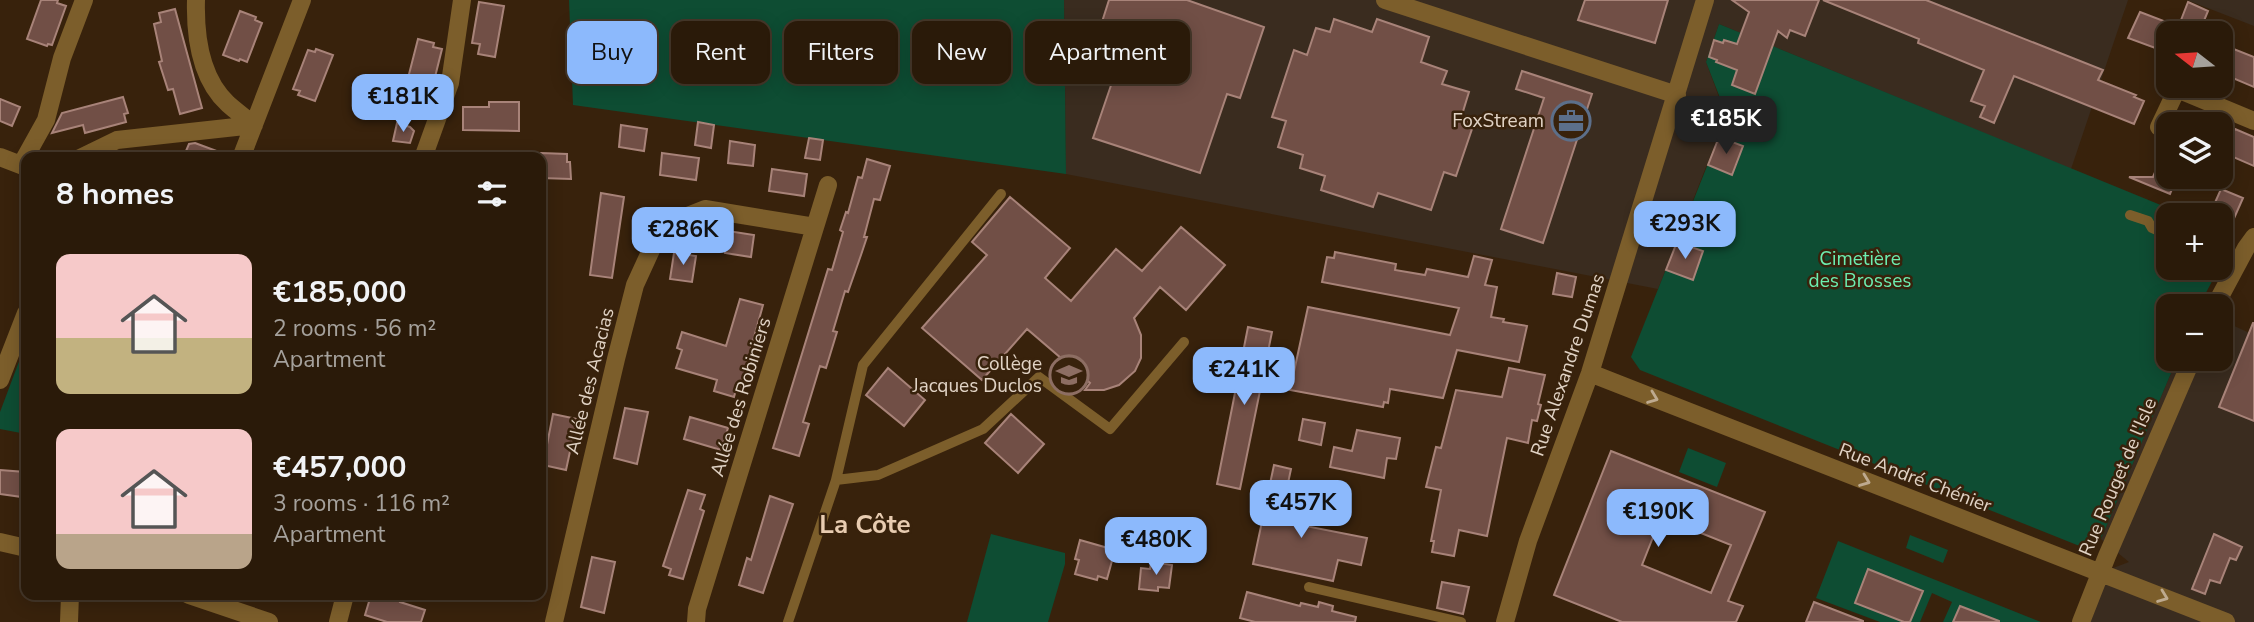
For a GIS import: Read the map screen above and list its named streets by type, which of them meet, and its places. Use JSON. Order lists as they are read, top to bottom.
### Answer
{
  "streets": {
    "street": [
      "Rue Alexandre Dumas",
      "Allée des Acacias",
      "Allée des Robiniers",
      "Rue Rouget de l'Isle",
      "Rue André Chénier"
    ]
  },
  "crossings": [
    ["Rue Alexandre Dumas", "Rue André Chénier"],
    ["Allée des Acacias", "Allée des Robiniers"],
    ["Rue Rouget de l'Isle", "Rue André Chénier"]
  ],
  "one_way": ["Rue André Chénier"],
  "districts": ["La Côte"],
  "parks": ["Cimetière des Brosses"],
  "places": {
    "office": ["FoxStream"],
    "school or university": ["Collège Jacques Duclos"]
  },
  "north": "left",
  "page": {
    "map_buttons": ["+", "−"],
    "chip": [
      "Buy",
      "Rent",
      "Filters",
      "New",
      "Apartment"
    ],
    "price": [
      "€181K",
      "€185K",
      "€293K",
      "€286K",
      "€241K",
      "€457K",
      "€190K",
      "€480K"
    ],
    "heading": "8 homes",
    "list": [
      {
        "name": "€185,000",
        "note": "2 rooms · 56 m² · Apartment"
      },
      {
        "name": "€457,000",
        "note": "3 rooms · 116 m² · Apartment"
      }
    ]
  }
}
